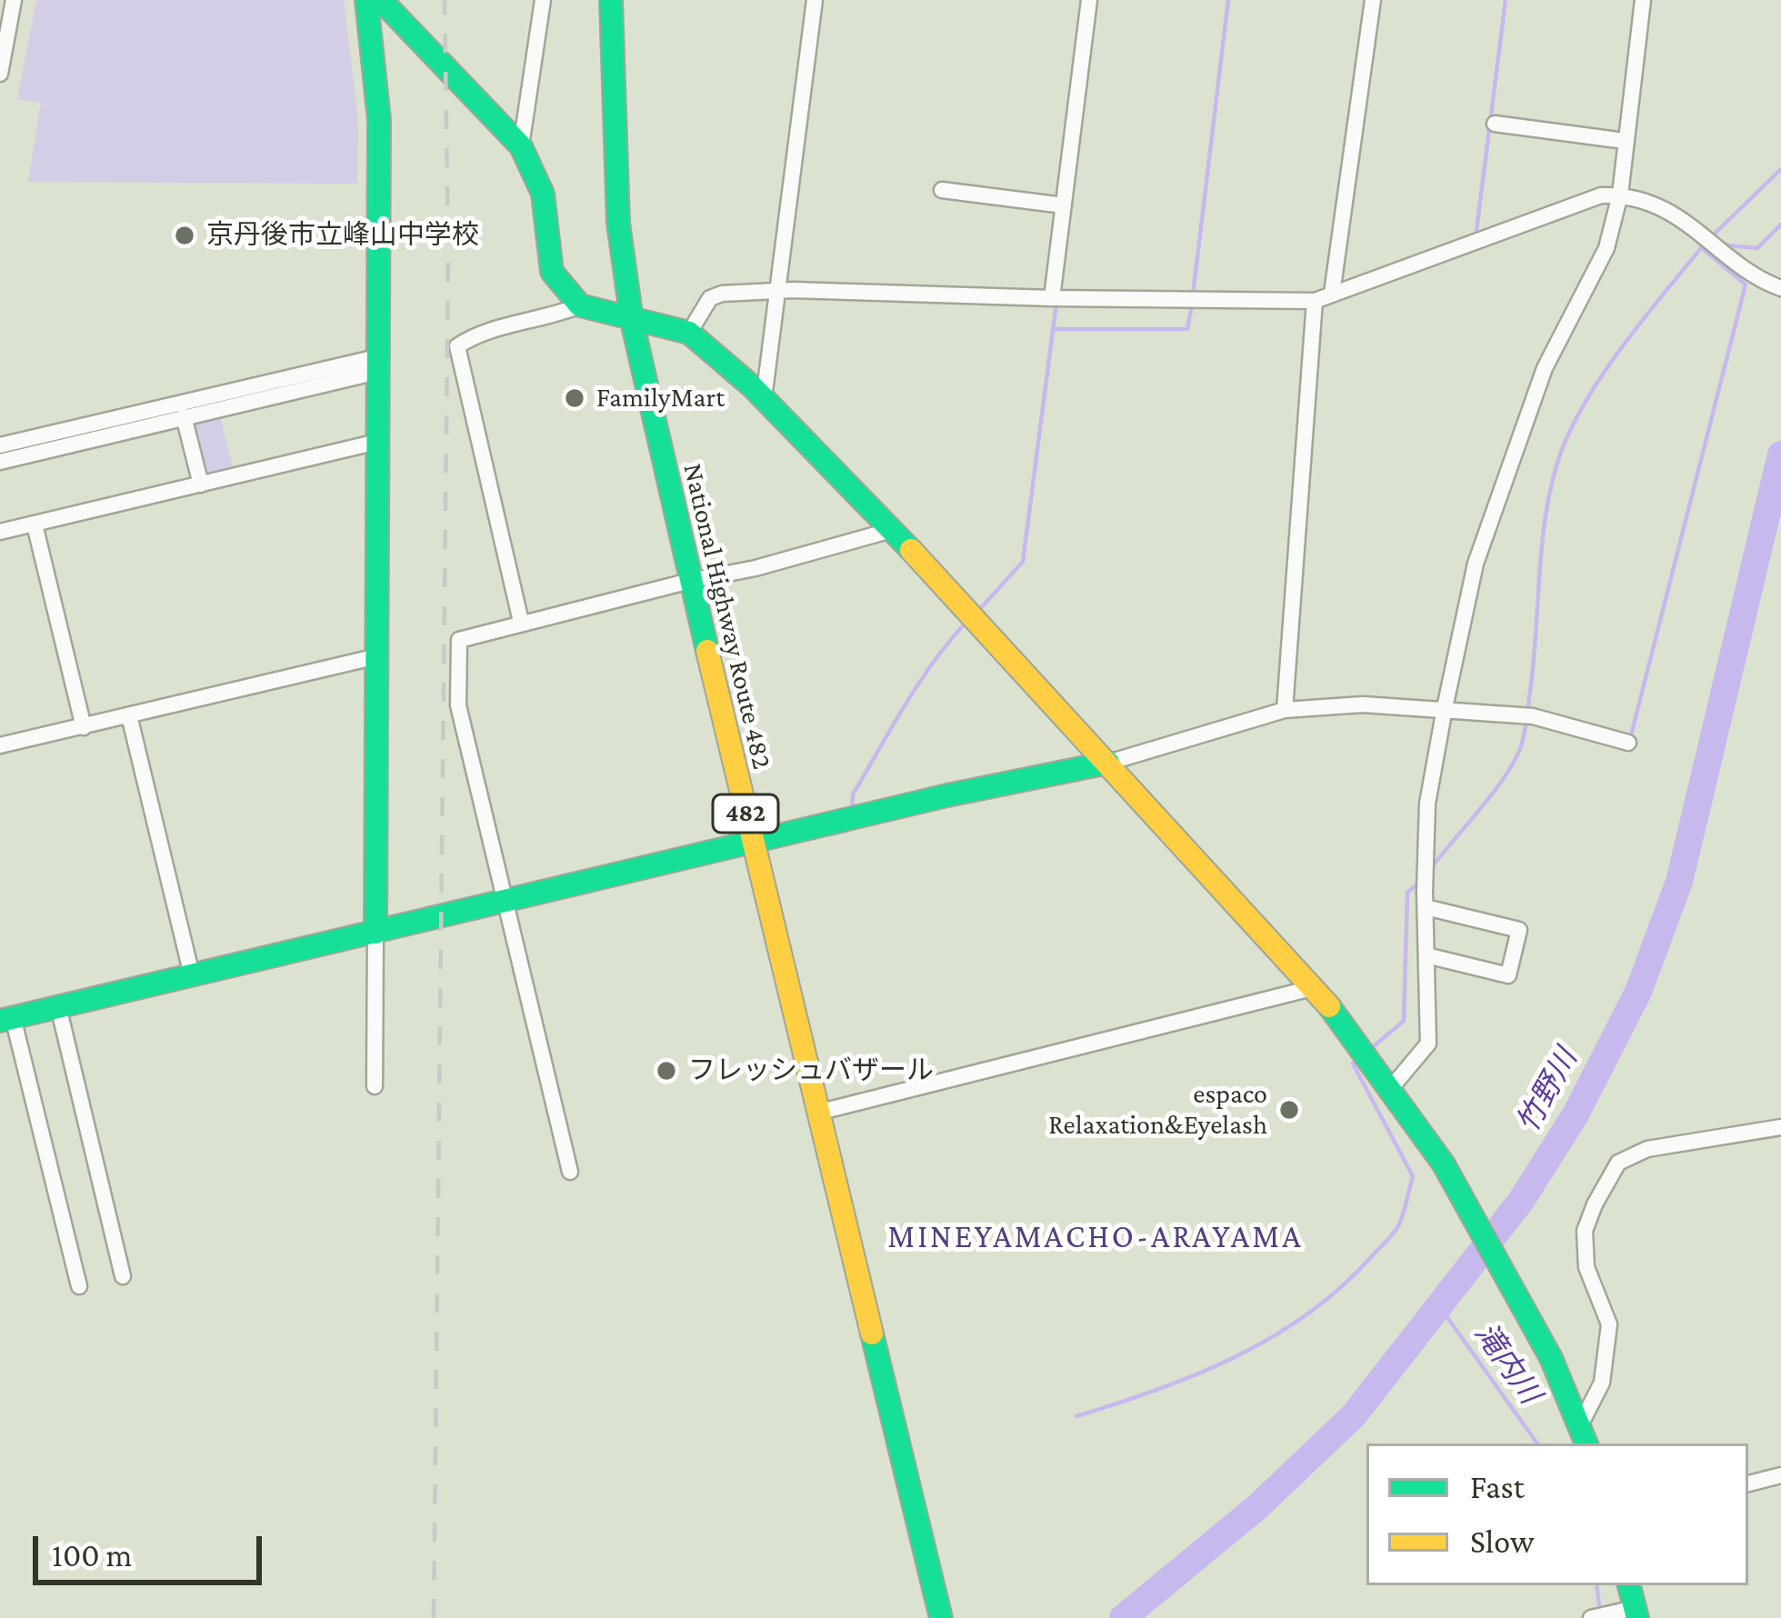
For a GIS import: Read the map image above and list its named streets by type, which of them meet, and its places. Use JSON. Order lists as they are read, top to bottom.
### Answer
{
  "streets": {
    "main road": ["National Highway Route 482", "482"]
  },
  "districts": ["MINEYAMACHO-ARAYAMA"],
  "water": ["竹野川", "滝内川"],
  "places": [
    "京丹後市立峰山中学校",
    "FamilyMart",
    "フレッシュバザール",
    "espaco Relaxation&Eyelash"
  ],
  "legend": ["Fast", "Slow"],
  "scale_bar": "100 m"
}
